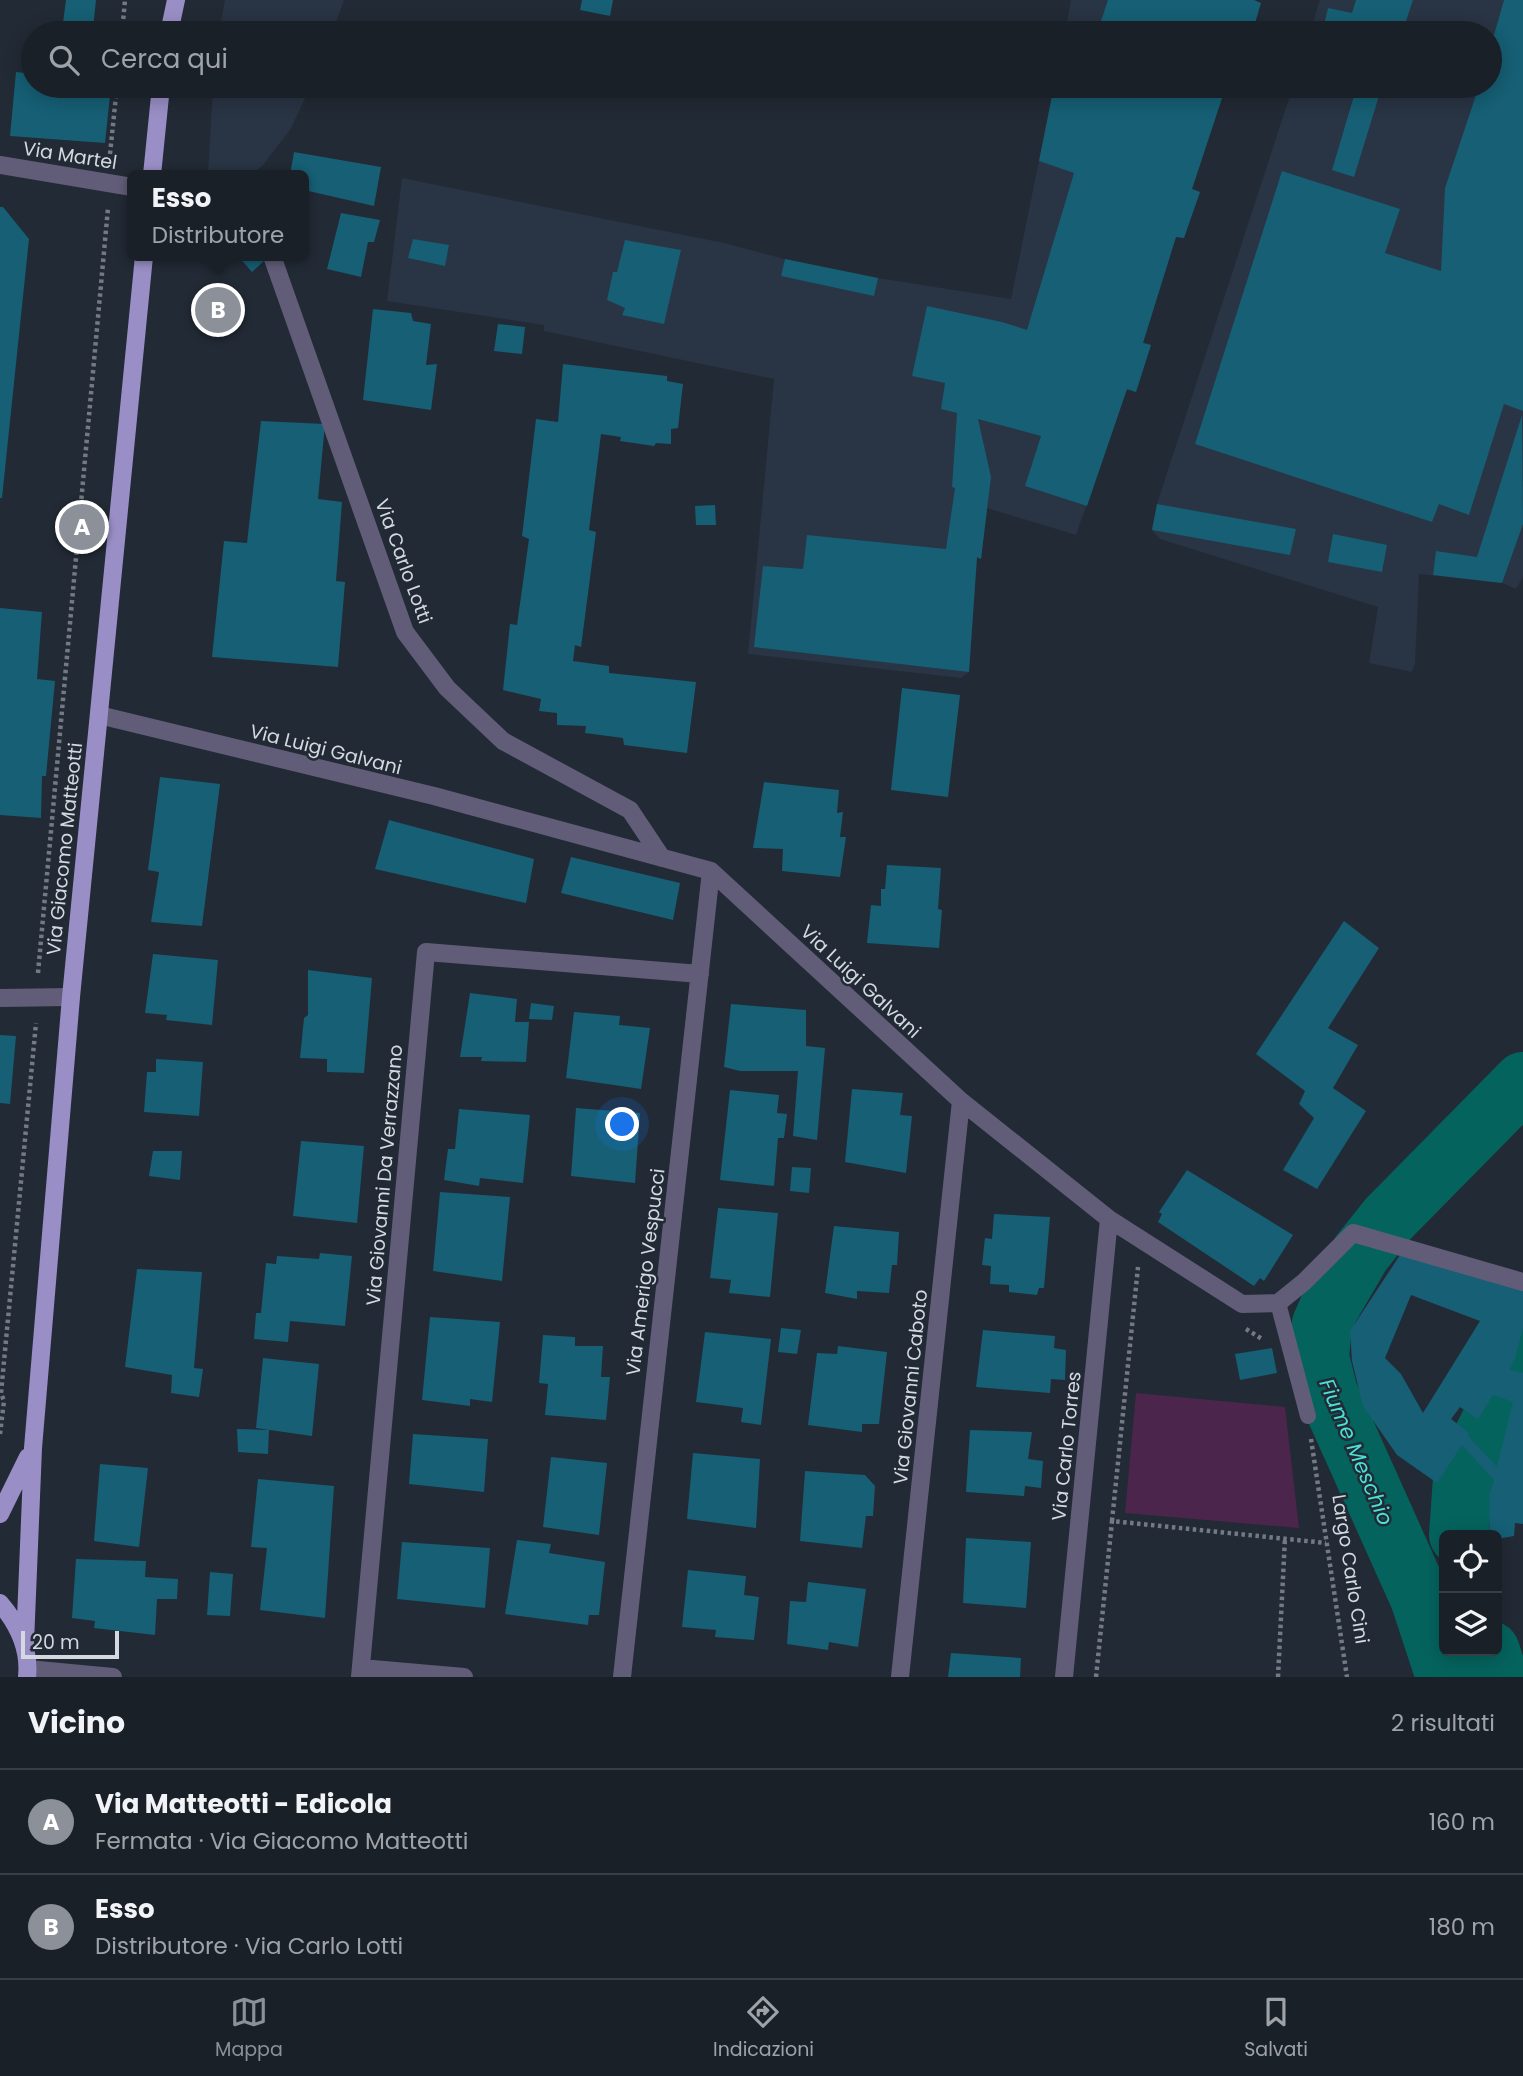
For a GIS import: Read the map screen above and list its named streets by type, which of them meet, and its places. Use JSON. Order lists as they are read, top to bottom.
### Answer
{
  "streets": {
    "main road": ["Via Giacomo Matteotti"],
    "street": [
      "Via Martel",
      "Via Carlo Lotti",
      "Via Luigi Galvani",
      "Via Giovanni Da Verrazzano",
      "Via Amerigo Vespucci",
      "Via Giovanni Caboto",
      "Via Carlo Torres"
    ],
    "path": ["Largo Carlo Cini"]
  },
  "crossings": [
    ["Via Carlo Lotti", "Via Luigi Galvani"],
    ["Via Luigi Galvani", "Via Giacomo Matteotti"],
    ["Via Luigi Galvani", "Via Amerigo Vespucci"],
    ["Via Luigi Galvani", "Via Giovanni Caboto"],
    ["Via Luigi Galvani", "Via Carlo Torres"],
    ["Via Giovanni Da Verrazzano", "Via Amerigo Vespucci"]
  ],
  "water": ["Fiume Meschio"],
  "scale_bar": "20 m",
  "page": {
    "search": "Cerca qui",
    "popup": ["Esso", "Distributore"],
    "pins": ["B", "A"],
    "scale": "20 m",
    "heading": ["Vicino", "2 risultati"],
    "list": [
      {
        "mark": "A",
        "name": "Via Matteotti - Edicola",
        "note": "Fermata · Via Giacomo Matteotti",
        "value": "160 m"
      },
      {
        "mark": "B",
        "name": "Esso",
        "note": "Distributore · Via Carlo Lotti",
        "value": "180 m"
      }
    ],
    "nav": ["Mappa", "Indicazioni", "Salvati"]
  }
}
